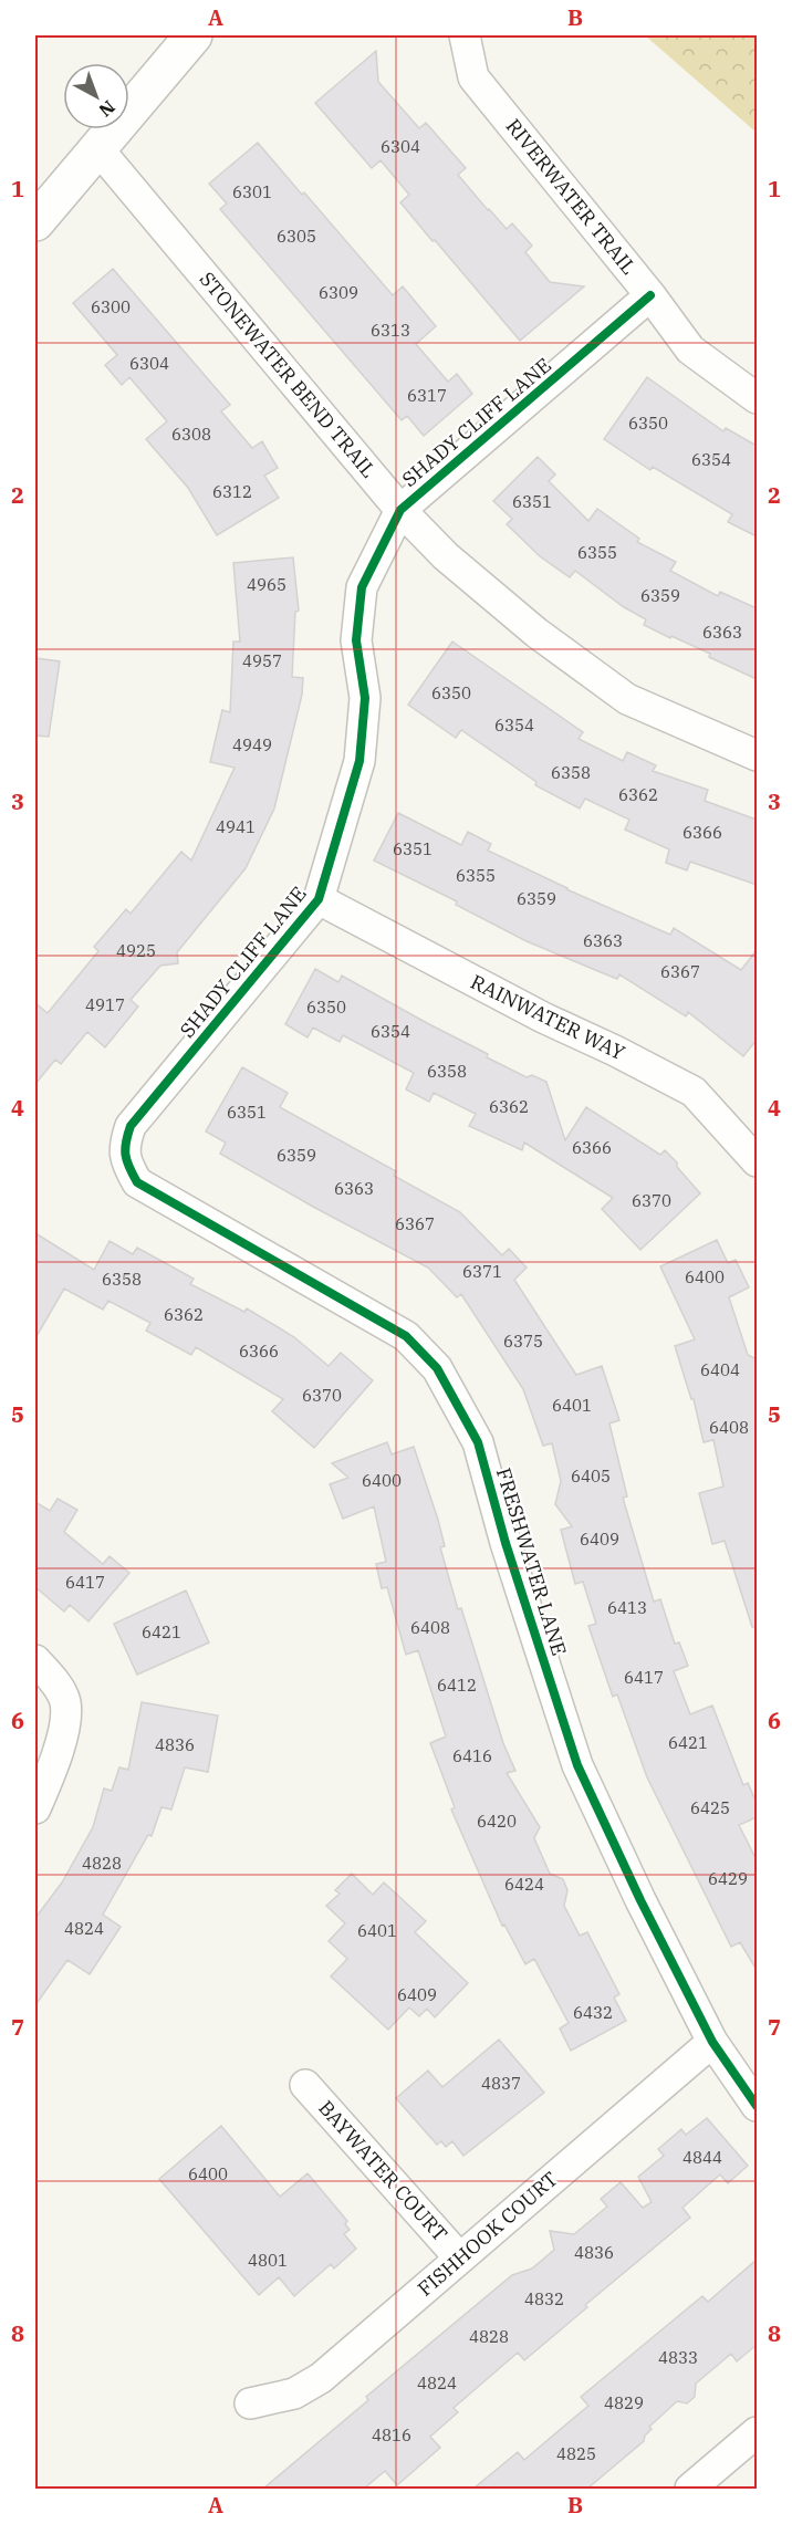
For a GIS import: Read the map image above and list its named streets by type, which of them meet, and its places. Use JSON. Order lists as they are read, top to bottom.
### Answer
{
  "streets": {
    "street": [
      "RIVERWATER TRAIL",
      "STONEWATER BEND TRAIL",
      "SHADY CLIFF LANE",
      "RAINWATER WAY",
      "FRESHWATER LANE",
      "BAYWATER COURT",
      "FISHHOOK COURT"
    ]
  },
  "crossings": [
    ["RIVERWATER TRAIL", "SHADY CLIFF LANE"],
    ["STONEWATER BEND TRAIL", "SHADY CLIFF LANE"],
    ["SHADY CLIFF LANE", "RAINWATER WAY"],
    ["SHADY CLIFF LANE", "FRESHWATER LANE"],
    ["FRESHWATER LANE", "FISHHOOK COURT"],
    ["BAYWATER COURT", "FISHHOOK COURT"]
  ],
  "house_numbers": [
    "6304",
    "6301",
    "6305",
    "6309",
    "6300",
    "6313",
    "6304",
    "6317",
    "6350",
    "6308",
    "6354",
    "6312",
    "6351",
    "6355",
    "4965",
    "6359",
    "6363",
    "4957",
    "6350",
    "6354",
    "4949",
    "6358",
    "6362",
    "4941",
    "6366",
    "6351",
    "6355",
    "6359",
    "6363",
    "4925",
    "6367",
    "4917",
    "6350",
    "6354",
    "6358",
    "6362",
    "6351",
    "6366",
    "6359",
    "6363",
    "6370",
    "6367",
    "6371",
    "6400",
    "6358",
    "6362",
    "6375",
    "6366",
    "6404",
    "6370",
    "6401",
    "6408",
    "6405",
    "6400",
    "6409",
    "6417",
    "6413",
    "6408",
    "6421",
    "6417",
    "6412",
    "6421",
    "4836",
    "6416",
    "6425",
    "6420",
    "4828",
    "6429",
    "6424",
    "4824",
    "6401",
    "6409",
    "6432",
    "4837",
    "4844",
    "6400",
    "4836",
    "4801",
    "4832",
    "4828",
    "4833",
    "4824",
    "4829",
    "4816",
    "4825"
  ],
  "north": "bottom right",
  "grid": {
    "columns": ["A", "B"],
    "rows": [
      "1",
      "2",
      "3",
      "4",
      "5",
      "6",
      "7",
      "8"
    ]
  }
}
